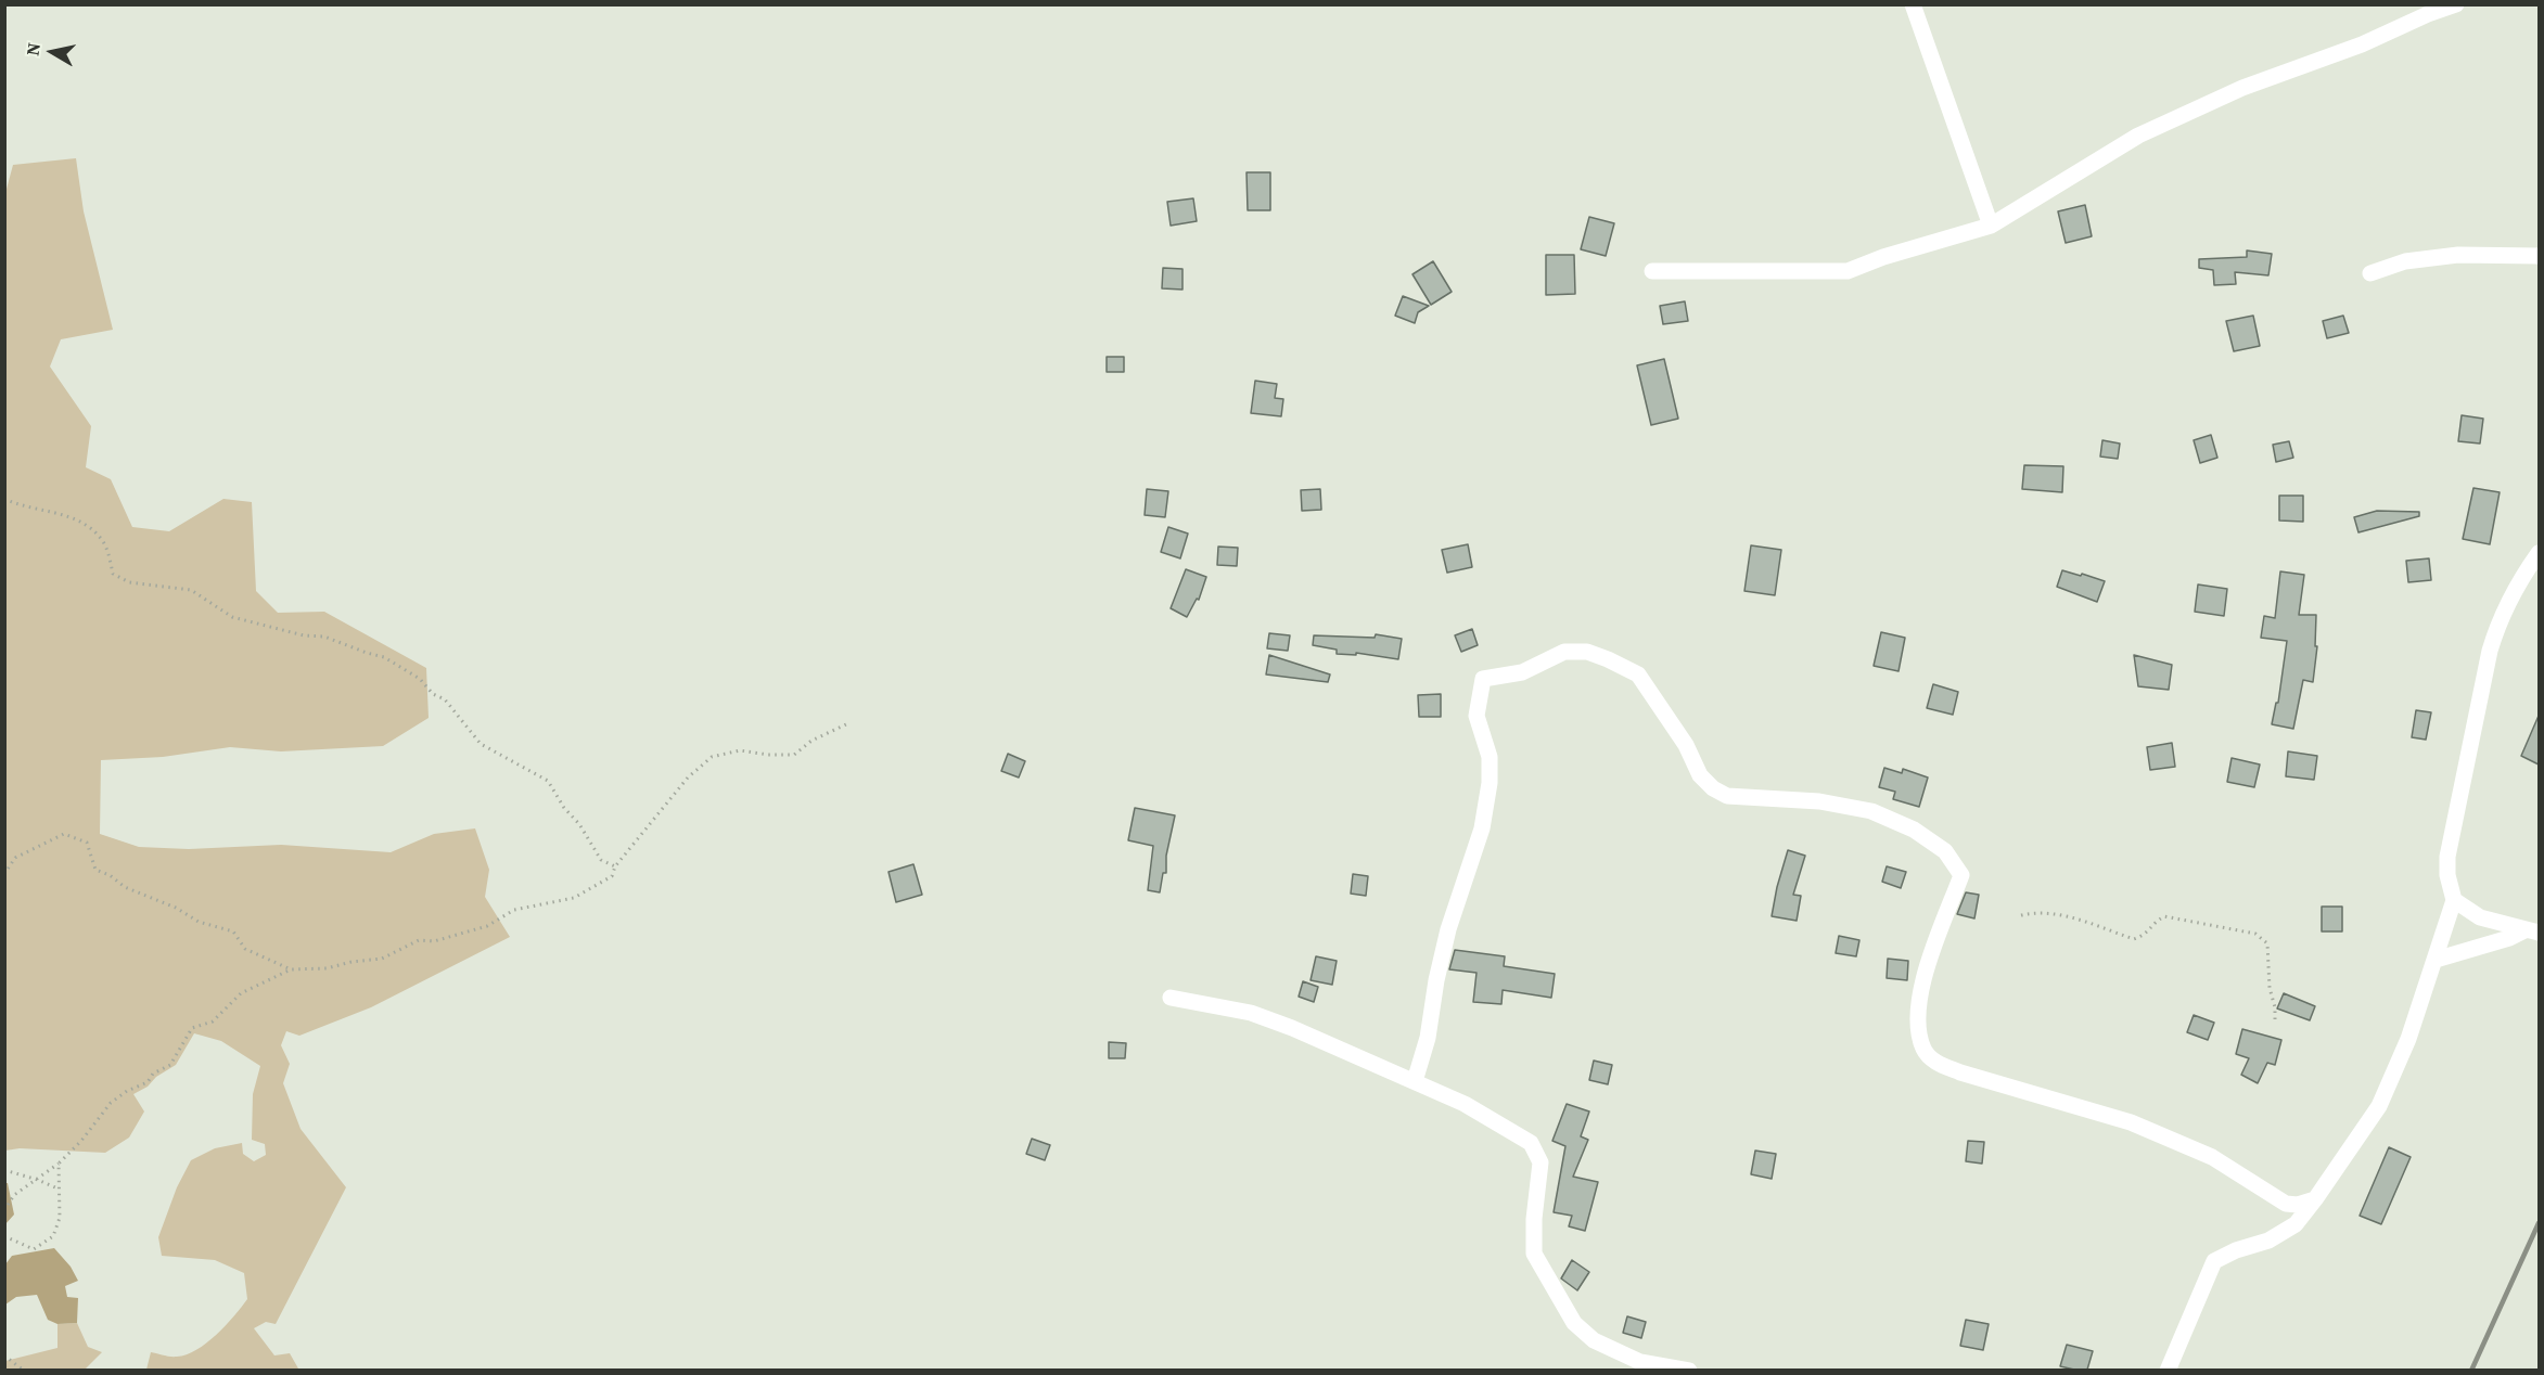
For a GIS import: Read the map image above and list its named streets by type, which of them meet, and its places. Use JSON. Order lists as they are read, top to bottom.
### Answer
{
  "north": "left"
}
